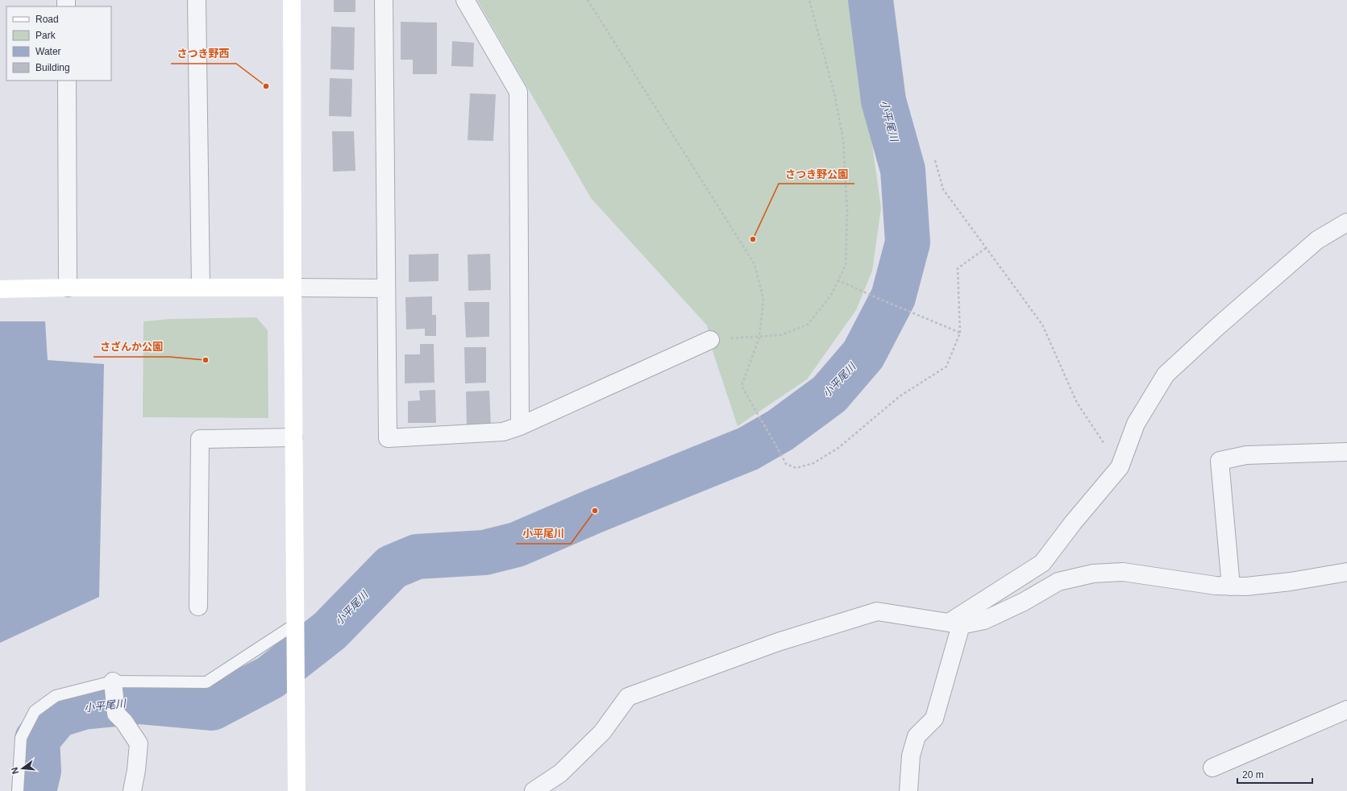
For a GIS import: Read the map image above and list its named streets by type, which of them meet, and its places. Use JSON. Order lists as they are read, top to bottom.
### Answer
{
  "water": ["小平尾川"],
  "places": [
    "さつき野西",
    "さつき野公園",
    "さざんか公園",
    "小平尾川"
  ],
  "legend": [
    "Road",
    "Park",
    "Water",
    "Building"
  ],
  "scale_bar": "20 m",
  "north": "left"
}
